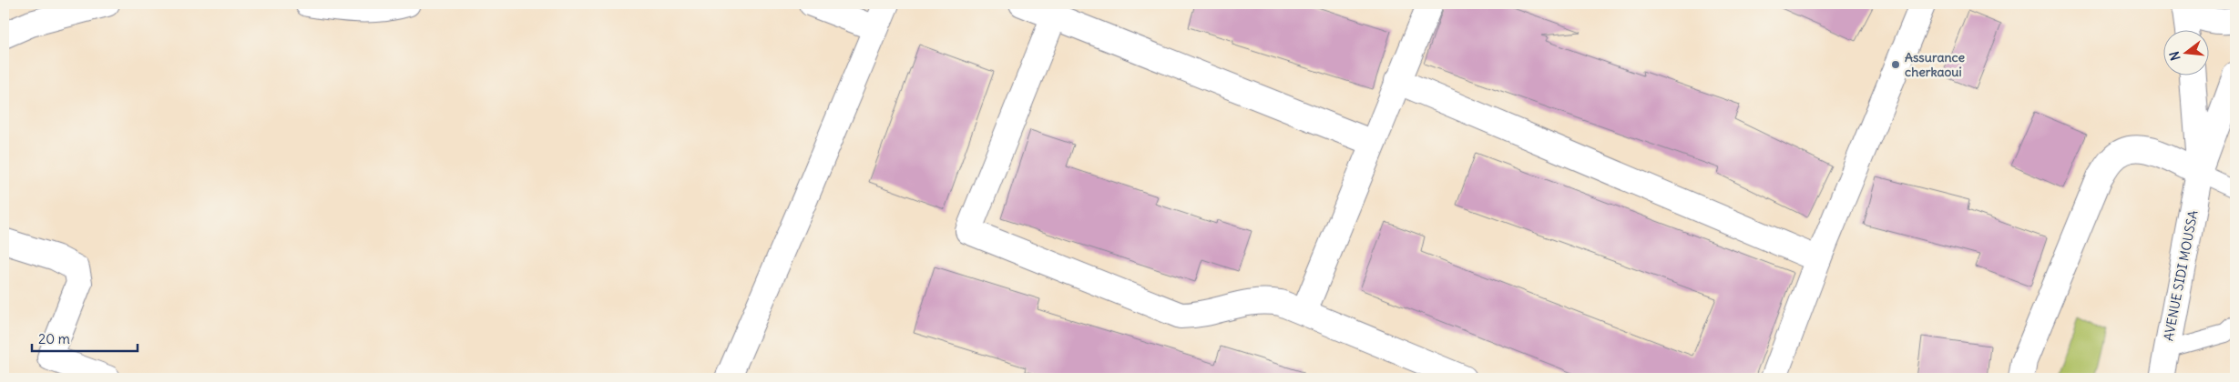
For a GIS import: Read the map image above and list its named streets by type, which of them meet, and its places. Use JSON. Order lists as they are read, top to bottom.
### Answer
{
  "streets": {
    "street": ["AVENUE SIDI MOUSSA"]
  },
  "places": ["Assurance cherkaoui"],
  "scale_bar": "20 m",
  "north": "left"
}
